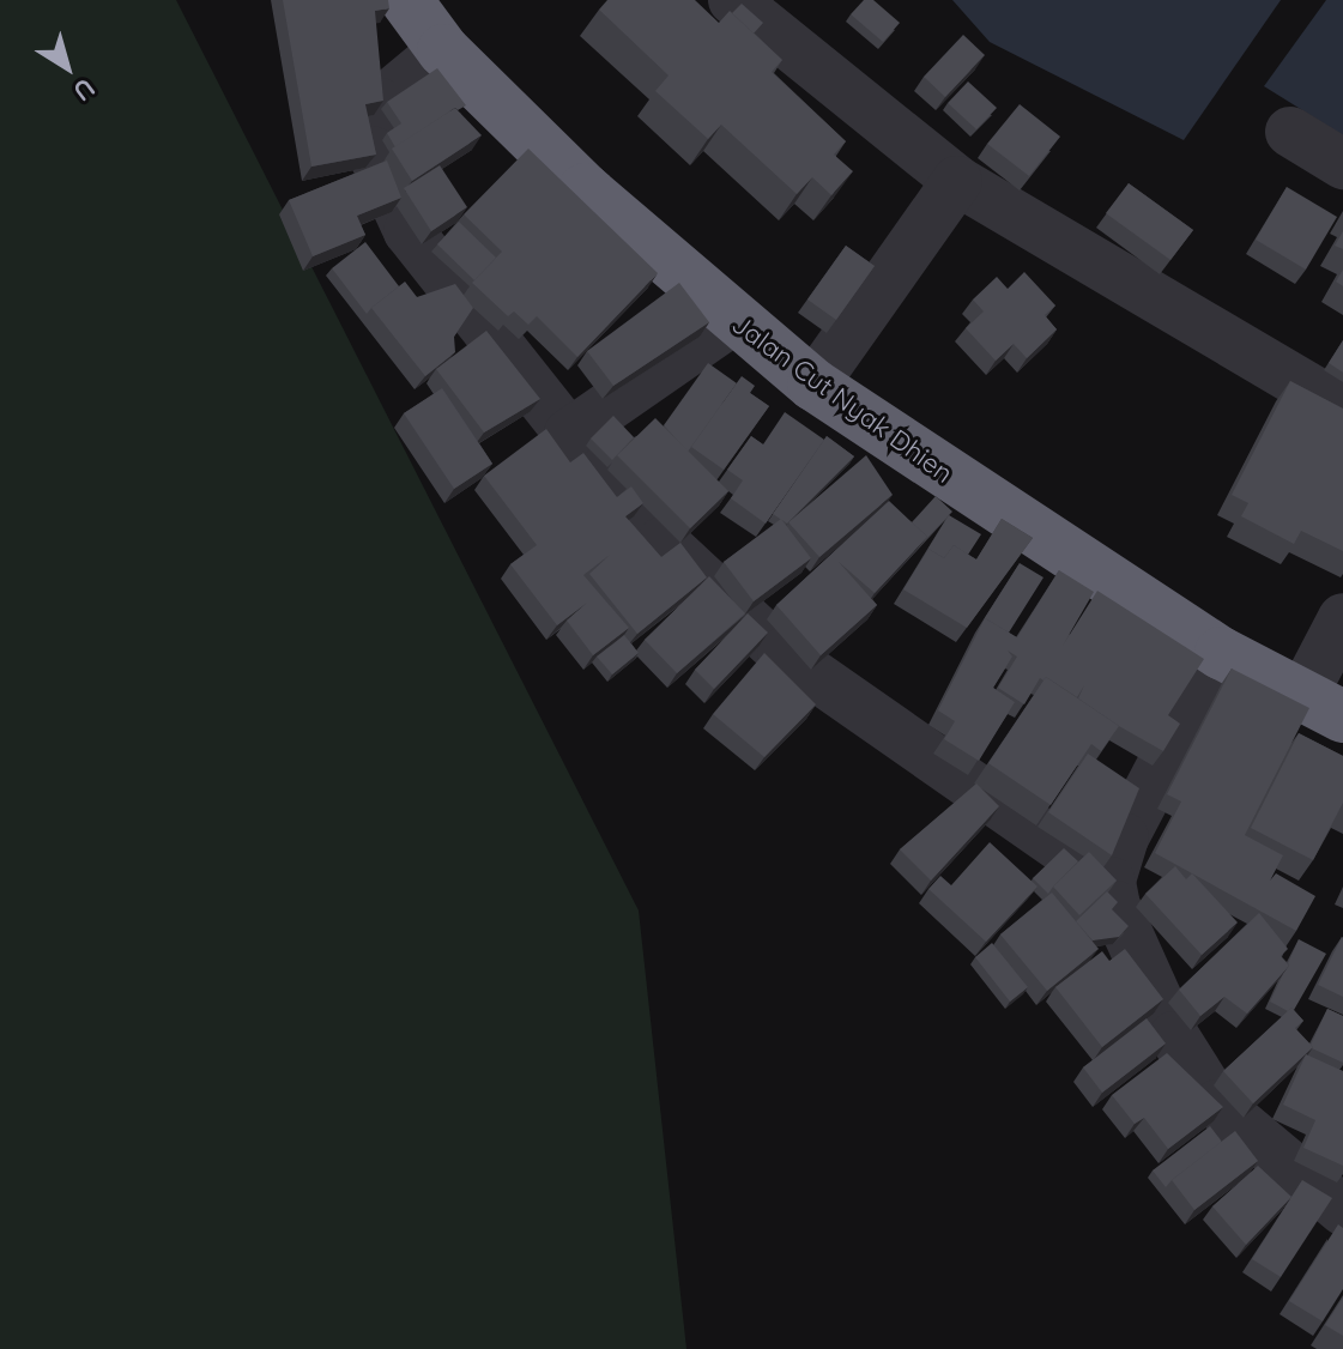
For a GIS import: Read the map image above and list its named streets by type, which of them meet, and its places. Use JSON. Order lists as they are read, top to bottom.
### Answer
{
  "streets": {
    "highway": ["Jalan Cut Nyak Dhien"]
  },
  "north": "bottom right"
}
